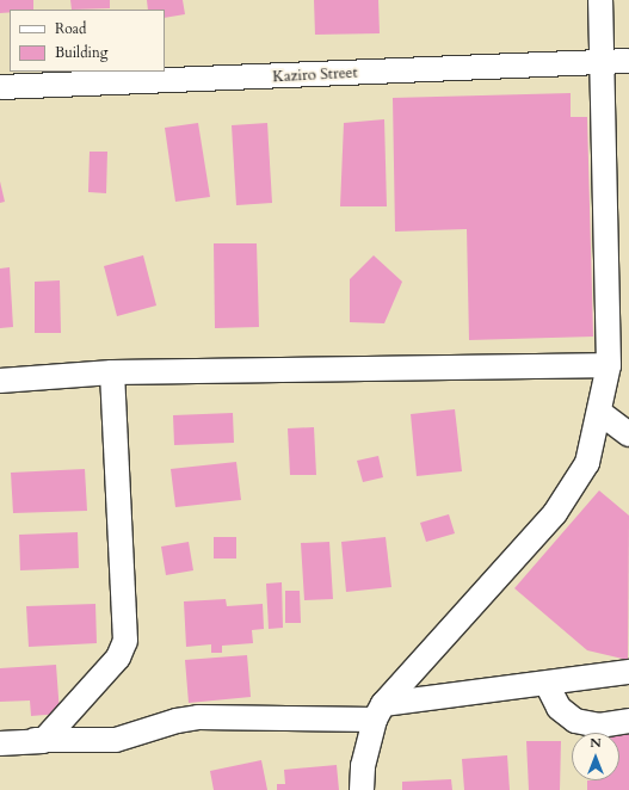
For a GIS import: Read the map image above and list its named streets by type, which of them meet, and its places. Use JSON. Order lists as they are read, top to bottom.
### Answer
{
  "streets": {
    "street": ["Kaziro Street"]
  },
  "legend": ["Road", "Building"],
  "north": "top"
}
